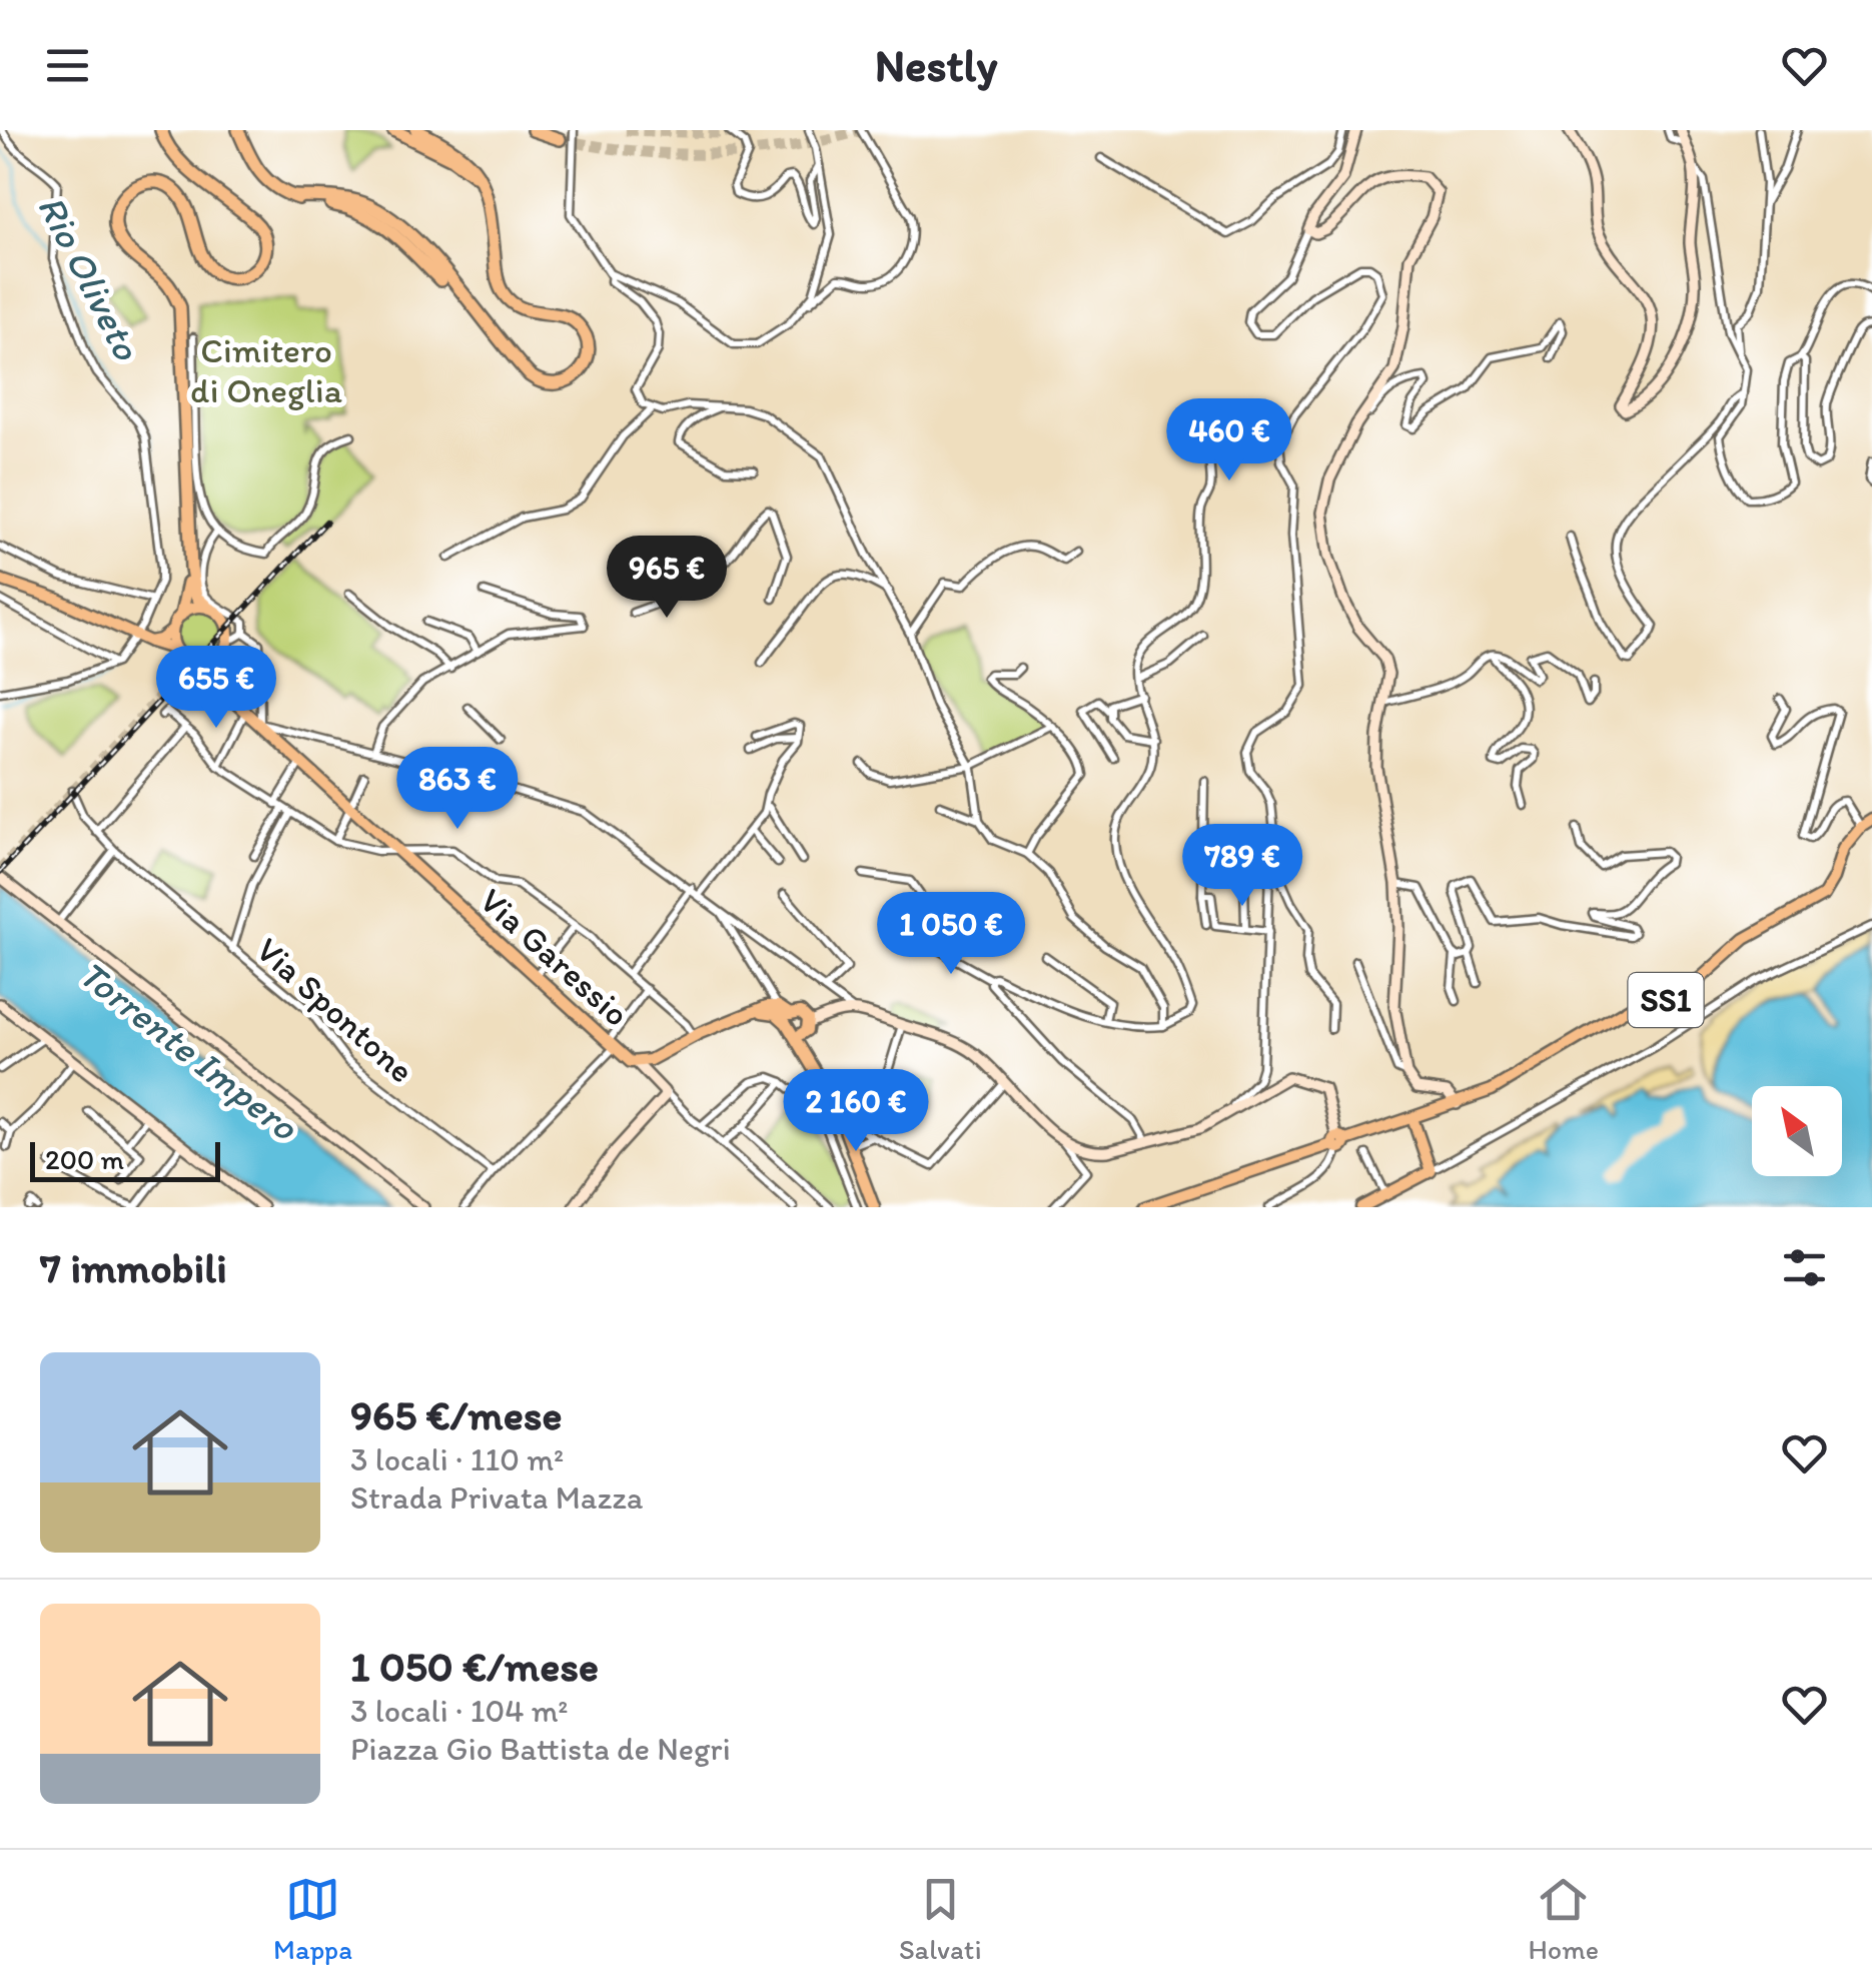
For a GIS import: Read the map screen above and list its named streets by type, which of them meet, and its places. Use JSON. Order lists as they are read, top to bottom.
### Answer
{
  "streets": {
    "main road": ["Via Garessio", "SS1"],
    "street": ["Via Spontone"]
  },
  "water": ["Rio Oliveto", "Torrente Impero"],
  "parks": ["Cimitero di Oneglia"],
  "scale_bar": "200 m",
  "north": "top left",
  "page": {
    "header": "Nestly",
    "price": [
      "460 €",
      "965 €",
      "655 €",
      "863 €",
      "789 €",
      "1 050 €",
      "2 160 €"
    ],
    "scale": "200 m",
    "heading": "7 immobili",
    "list": [
      {
        "name": "965 €/mese",
        "note": "3 locali · 110 m² · Strada Privata Mazza"
      },
      {
        "name": "1 050 €/mese",
        "note": "3 locali · 104 m² · Piazza Gio Battista de Negri"
      }
    ],
    "tabs": ["Mappa", "Salvati", "Home"]
  }
}
